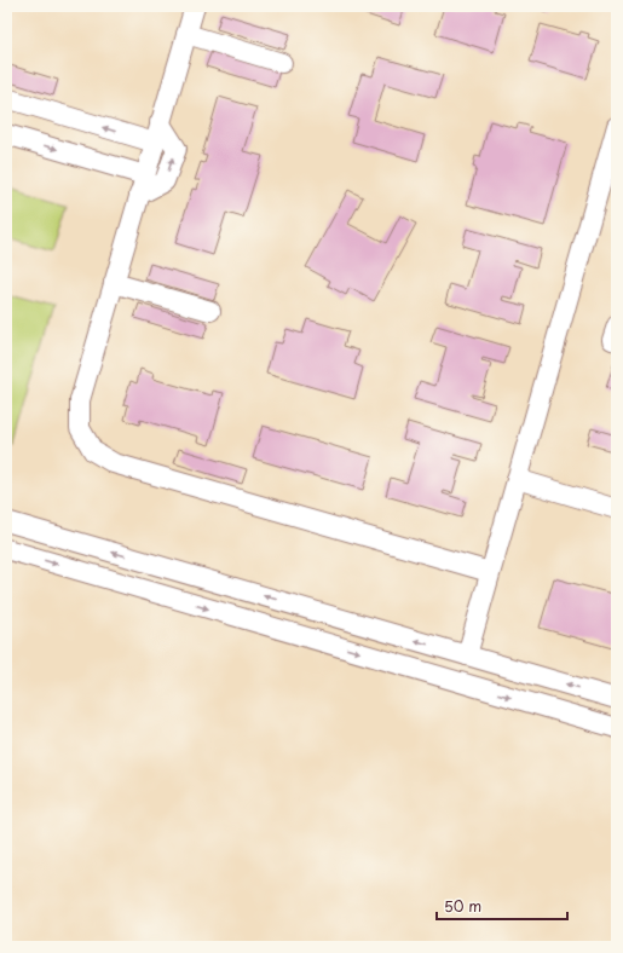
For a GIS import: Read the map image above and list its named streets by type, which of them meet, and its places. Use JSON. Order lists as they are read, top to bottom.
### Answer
{
  "scale_bar": "50 m"
}
